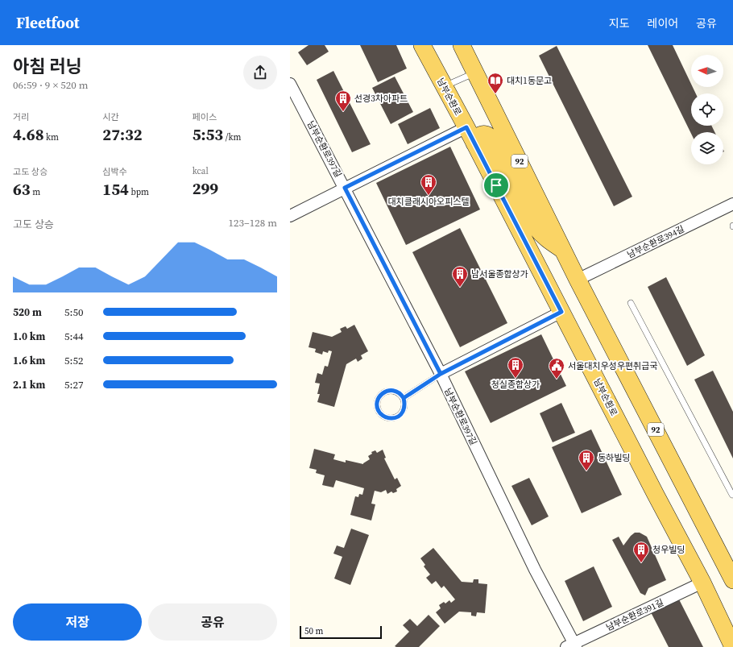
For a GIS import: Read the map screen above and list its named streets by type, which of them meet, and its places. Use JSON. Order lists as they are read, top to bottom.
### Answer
{
  "streets": {
    "main road": ["남부순환로", "92"],
    "street": ["남부순환로397길", "남부순환로394길", "남부순환로391길"]
  },
  "crossings": [
    ["남부순환로", "남부순환로391길"],
    ["남부순환로397길", "남부순환로391길"],
    ["92", "남부순환로394길"]
  ],
  "places": {
    "library": ["대치1동문고"],
    "building": [
      "선경3차아파트",
      "대치클래시아오피스텔",
      "남서울종합상가",
      "청실종합상가",
      "동하빌딩",
      "청우빌딩"
    ],
    "public building": ["서울대치우성우편취급국"]
  },
  "scale_bar": "50 m",
  "north": "left",
  "page": {
    "header": "Fleetfoot",
    "nav": ["지도", "레이어", "공유"],
    "heading": ["아침 러닝", "06:59 · 9 × 520 m"],
    "stats": [
      ["거리", "4.68 km"],
      ["시간", "27:32"],
      ["페이스", "5:53 /km"],
      ["고도 상승", "63 m"],
      ["심박수", "154 bpm"],
      ["kcal", "299"]
    ],
    "chart": ["고도 상승", "123–128 m"],
    "list": [
      {
        "name": "520 m",
        "note": "5:50"
      },
      {
        "name": "1.0 km",
        "note": "5:44"
      },
      {
        "name": "1.6 km",
        "note": "5:52"
      },
      {
        "name": "2.1 km",
        "note": "5:27"
      }
    ],
    "buttons": ["저장", "공유"],
    "scale": "50 m"
  }
}
